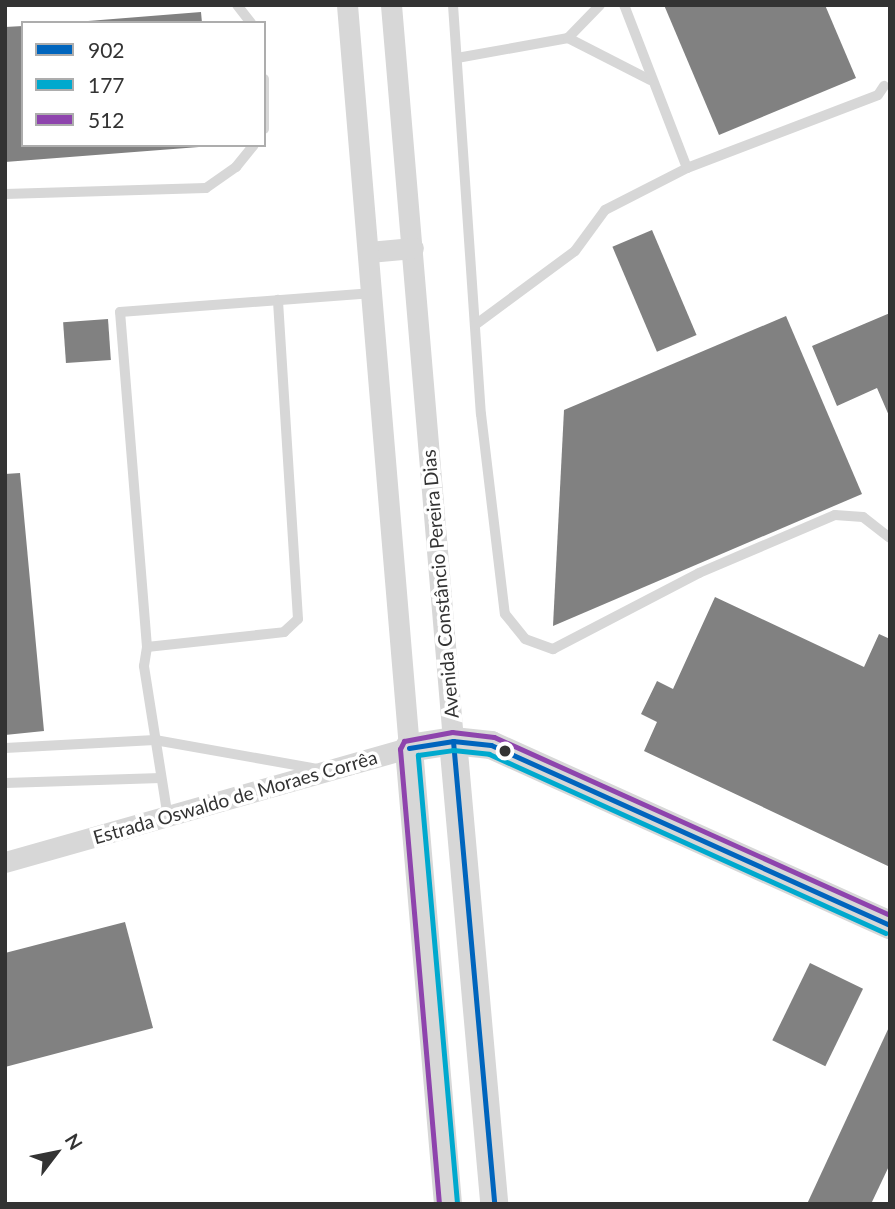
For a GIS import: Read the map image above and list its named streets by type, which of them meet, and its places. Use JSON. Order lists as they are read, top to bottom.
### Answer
{
  "streets": {
    "street": ["Avenida Constâncio Pereira Dias", "Estrada Oswaldo de Moraes Corrêa"]
  },
  "crossings": [
    ["Avenida Constâncio Pereira Dias", "Estrada Oswaldo de Moraes Corrêa"]
  ],
  "lines": ["transit line 512", "transit line 902", "transit line 177"],
  "legend": ["902", "177", "512"],
  "north": "top right"
}
